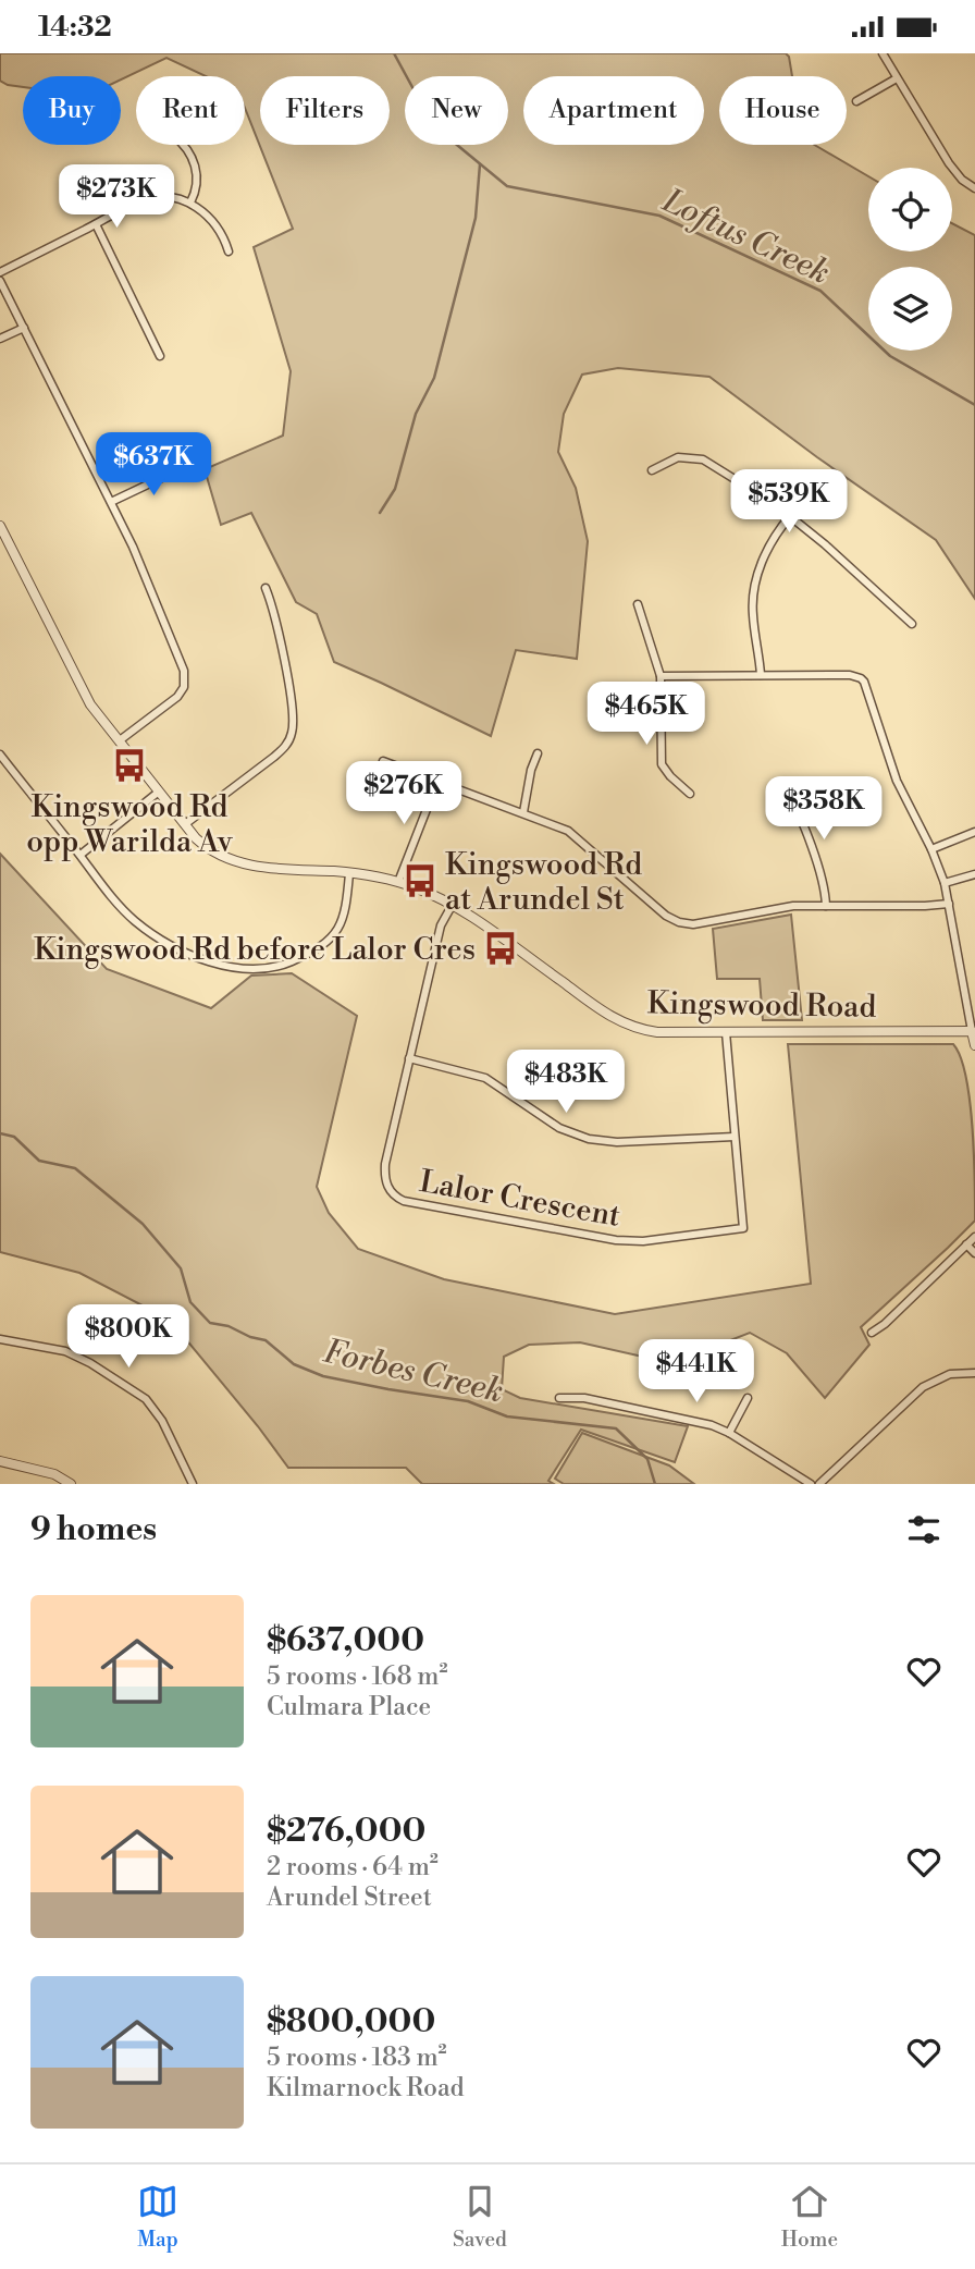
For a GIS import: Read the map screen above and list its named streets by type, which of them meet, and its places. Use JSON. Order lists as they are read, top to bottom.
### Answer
{
  "streets": {
    "street": ["Kingswood Road", "Lalor Crescent"]
  },
  "crossings": [
    ["Kingswood Road", "Lalor Crescent"]
  ],
  "water": ["Loftus Creek", "Forbes Creek"],
  "places": {
    "bus stop": ["Kingswood Rd opp Warilda Av", "Kingswood Rd at Arundel St", "Kingswood Rd before Lalor Cres"]
  },
  "page": {
    "status": "14:32",
    "chip": [
      "Buy",
      "Rent",
      "Filters",
      "New",
      "Apartment",
      "House"
    ],
    "price": [
      "$273K",
      "$637K",
      "$539K",
      "$465K",
      "$276K",
      "$358K",
      "$483K",
      "$800K",
      "$441K"
    ],
    "heading": "9 homes",
    "list": [
      {
        "name": "$637,000",
        "note": "5 rooms · 168 m² · Culmara Place"
      },
      {
        "name": "$276,000",
        "note": "2 rooms · 64 m² · Arundel Street"
      },
      {
        "name": "$800,000",
        "note": "5 rooms · 183 m² · Kilmarnock Road"
      }
    ],
    "tabs": ["Map", "Saved", "Home"]
  }
}
